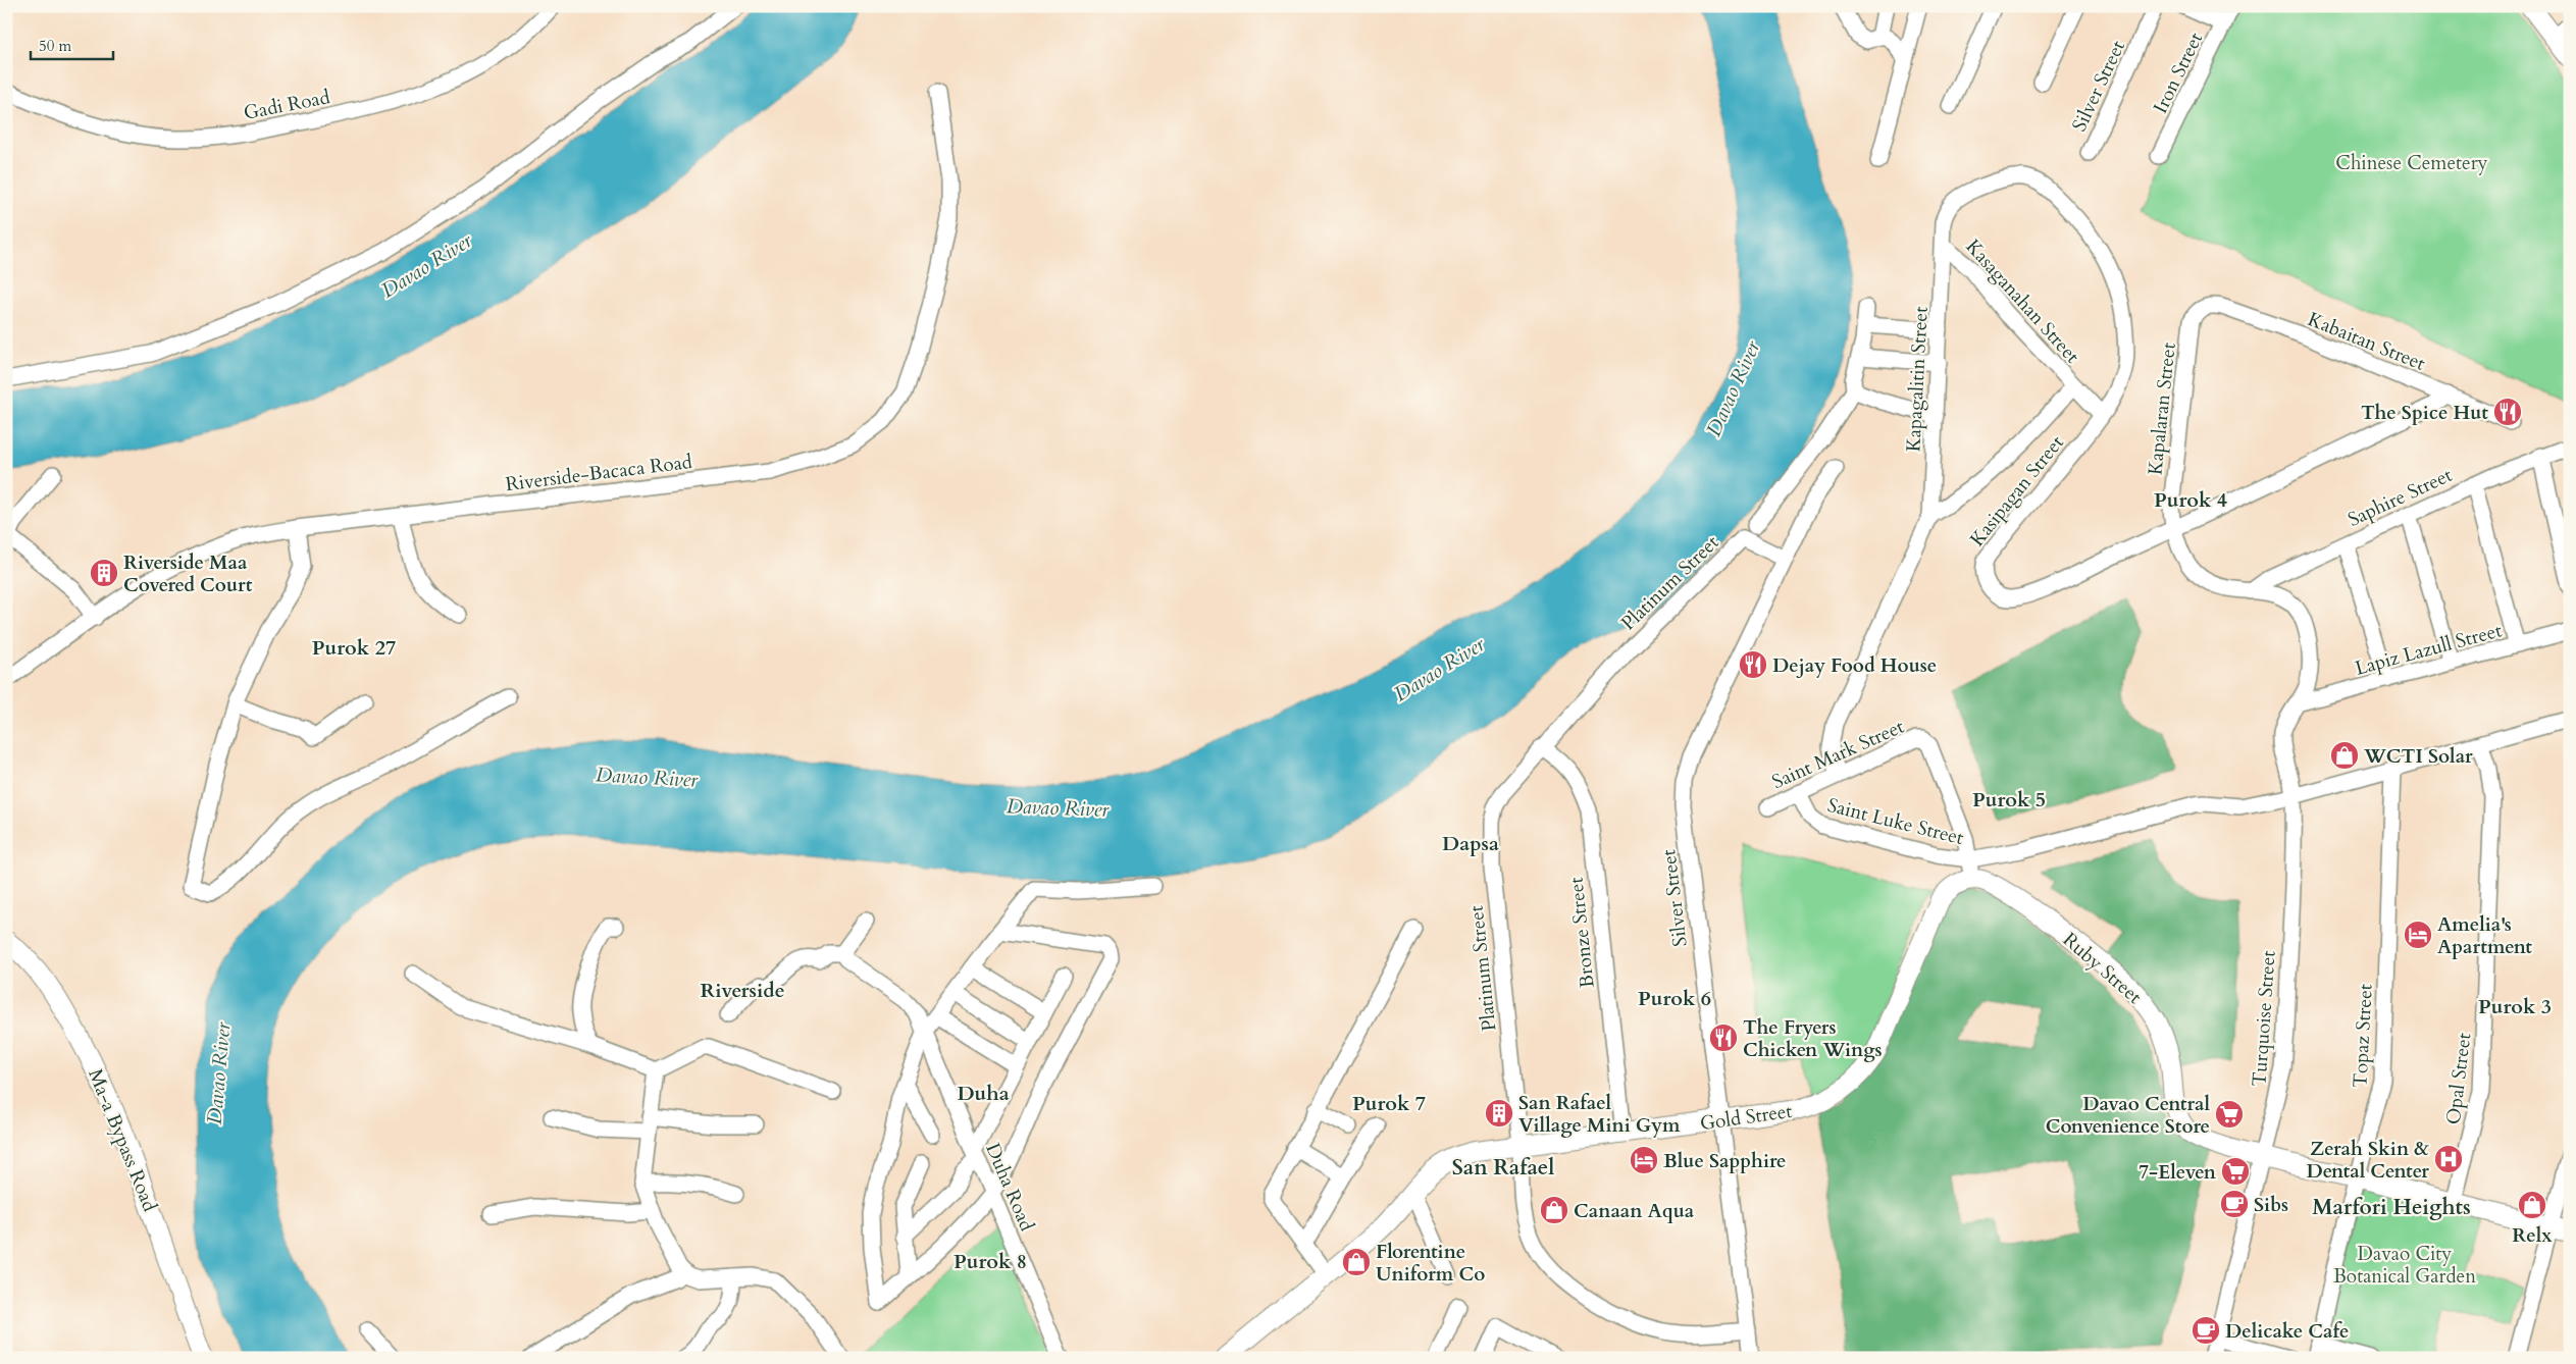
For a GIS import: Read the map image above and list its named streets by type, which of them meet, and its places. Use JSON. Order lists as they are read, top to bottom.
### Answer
{
  "streets": {
    "main road": ["Ruby Street", "Gold Street", "Ma-a Bypass Road"],
    "street": [
      "Iron Street",
      "Silver Street",
      "Gadi Road",
      "Kasaganahan Street",
      "Kabaitan Street",
      "Kapagalitin Street",
      "Kapalaran Street",
      "Riverside-Bacaca Road",
      "Kasipagan Street",
      "Saphire Street",
      "Platinum Street",
      "Lapiz Lazull Street",
      "Saint Mark Street",
      "Saint Luke Street",
      "Bronze Street",
      "Turquoise Street",
      "Topaz Street",
      "Opal Street",
      "Duha Road"
    ]
  },
  "crossings": [
    ["Silver Street", "Platinum Street"],
    ["Silver Street", "Gold Street"],
    ["Kasaganahan Street", "Kapagalitin Street"],
    ["Kasaganahan Street", "Kasipagan Street"],
    ["Kabaitan Street", "Kapalaran Street"],
    ["Kabaitan Street", "Kasipagan Street"],
    ["Kapagalitin Street", "Kasipagan Street"],
    ["Kapalaran Street", "Kasipagan Street"],
    ["Kapalaran Street", "Saphire Street"],
    ["Kapalaran Street", "Lapiz Lazull Street"],
    ["Kapalaran Street", "Saint Luke Street"],
    ["Kapalaran Street", "Turquoise Street"],
    ["Platinum Street", "Bronze Street"],
    ["Platinum Street", "Gold Street"],
    ["Saint Mark Street", "Saint Luke Street"],
    ["Saint Luke Street", "Turquoise Street"],
    ["Saint Luke Street", "Topaz Street"],
    ["Saint Luke Street", "Opal Street"],
    ["Bronze Street", "Gold Street"],
    ["Ruby Street", "Turquoise Street"],
    ["Ruby Street", "Topaz Street"],
    ["Ruby Street", "Opal Street"],
    ["Ruby Street", "Gold Street"]
  ],
  "districts": [
    "Purok 4",
    "Purok 27",
    "Purok 5",
    "Dapsa",
    "Riverside",
    "Purok 6",
    "Purok 3",
    "Duha",
    "Purok 7",
    "San Rafael",
    "Marfori Heights",
    "Purok 8"
  ],
  "water": ["Davao River"],
  "parks": ["Chinese Cemetery", "Davao City Botanical Garden"],
  "places": {
    "restaurant": ["The Spice Hut", "Dejay Food House", "The Fryers Chicken Wings"],
    "building": ["Riverside Maa Covered Court", "San Rafael Village Mini Gym"],
    "shop": [
      "WCTI Solar",
      "Relx",
      "Canaan Aqua",
      "Florentine Uniform Co"
    ],
    "hotel": ["Amelia's Apartment", "Blue Sapphire"],
    "supermarket": ["Davao Central Convenience Store", "7-Eleven"],
    "hospital": ["Zerah Skin & Dental Center"],
    "cafe": ["Sibs", "Delicake Cafe"]
  },
  "scale_bar": "50 m"
}
